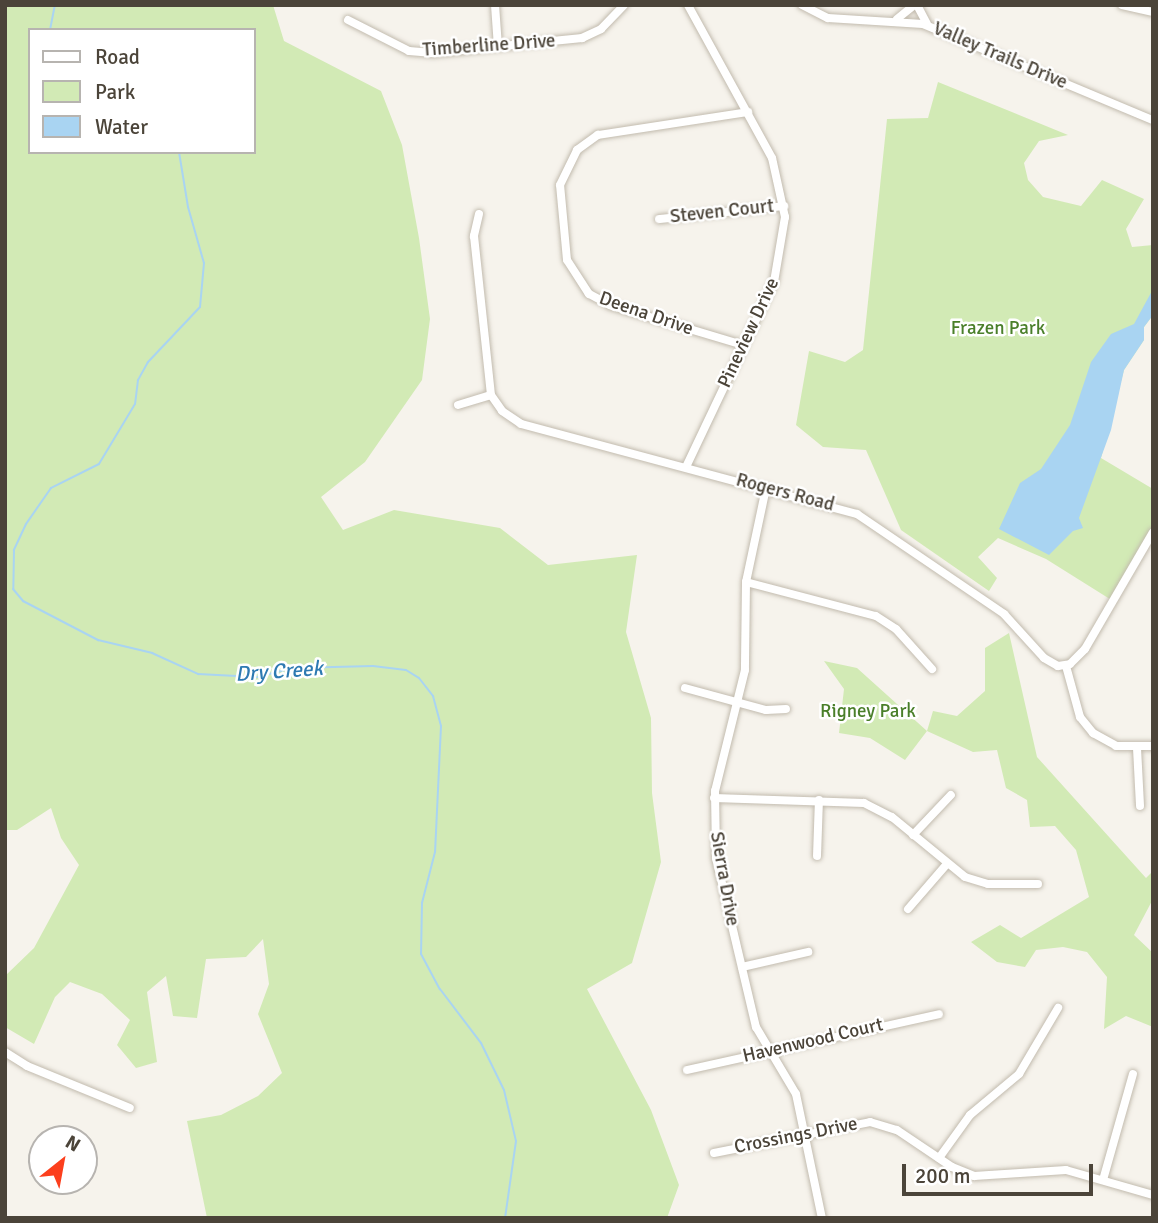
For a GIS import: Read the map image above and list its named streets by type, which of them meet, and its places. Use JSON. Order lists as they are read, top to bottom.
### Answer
{
  "streets": {
    "street": [
      "Timberline Drive",
      "Valley Trails Drive",
      "Steven Court",
      "Deena Drive",
      "Pineview Drive",
      "Rogers Road",
      "Sierra Drive",
      "Havenwood Court",
      "Crossings Drive"
    ]
  },
  "crossings": [
    ["Steven Court", "Deena Drive"],
    ["Steven Court", "Pineview Drive"],
    ["Deena Drive", "Pineview Drive"],
    ["Pineview Drive", "Rogers Road"],
    ["Rogers Road", "Sierra Drive"],
    ["Sierra Drive", "Havenwood Court"],
    ["Sierra Drive", "Crossings Drive"]
  ],
  "water": ["Dry Creek"],
  "parks": ["Frazen Park", "Rigney Park"],
  "legend": ["Road", "Park", "Water"],
  "scale_bar": "200 m",
  "north": "top right"
}
